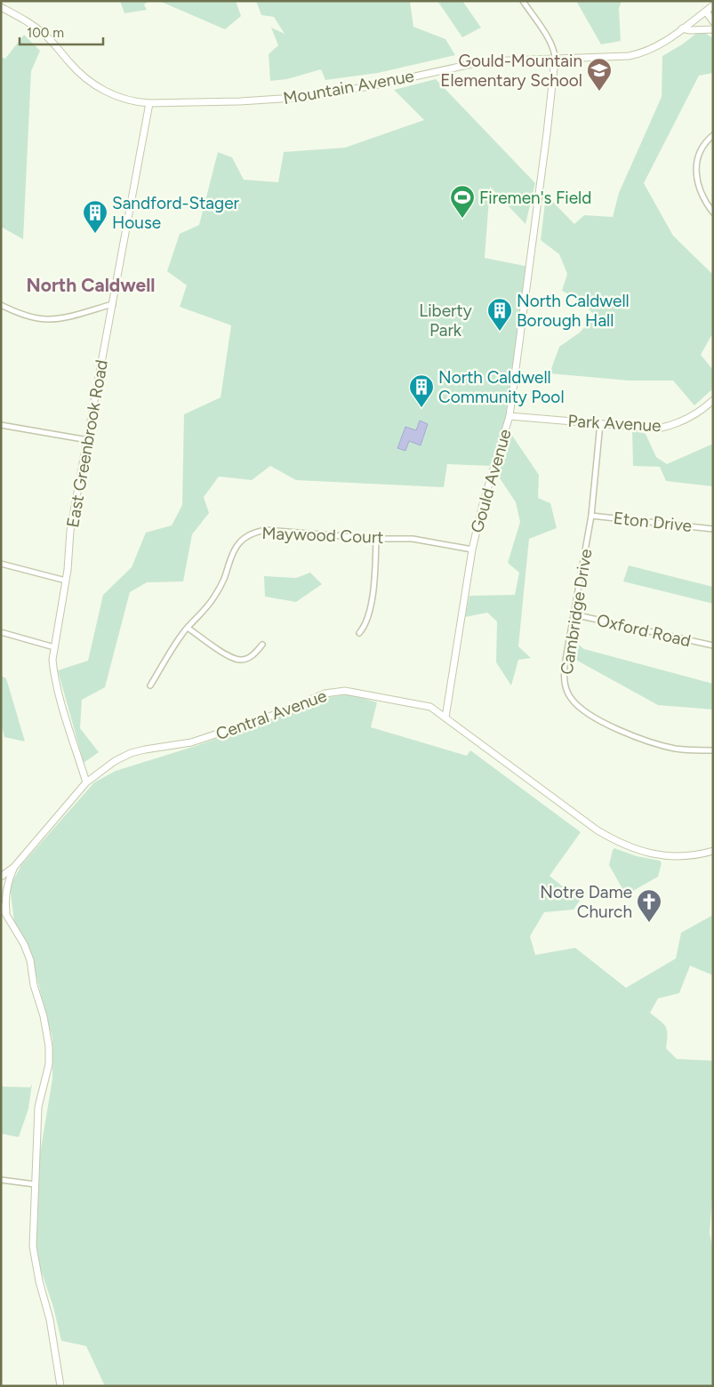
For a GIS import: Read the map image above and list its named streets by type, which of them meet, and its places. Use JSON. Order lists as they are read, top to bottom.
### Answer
{
  "streets": {
    "street": [
      "Mountain Avenue",
      "Park Avenue",
      "East Greenbrook Road",
      "Gould Avenue",
      "Eton Drive",
      "Maywood Court",
      "Cambridge Drive",
      "Oxford Road",
      "Central Avenue"
    ]
  },
  "crossings": [
    ["Mountain Avenue", "East Greenbrook Road"],
    ["Mountain Avenue", "Gould Avenue"],
    ["Park Avenue", "Gould Avenue"],
    ["Park Avenue", "Cambridge Drive"],
    ["East Greenbrook Road", "Central Avenue"],
    ["Gould Avenue", "Maywood Court"],
    ["Gould Avenue", "Central Avenue"],
    ["Eton Drive", "Cambridge Drive"],
    ["Cambridge Drive", "Oxford Road"]
  ],
  "districts": ["North Caldwell"],
  "parks": ["Liberty Park"],
  "places": {
    "school or university": ["Gould-Mountain Elementary School"],
    "sports": ["Firemen's Field"],
    "building": ["Sandford-Stager House", "North Caldwell Borough Hall", "North Caldwell Community Pool"],
    "church": ["Notre Dame Church"]
  },
  "scale_bar": "100 m"
}
